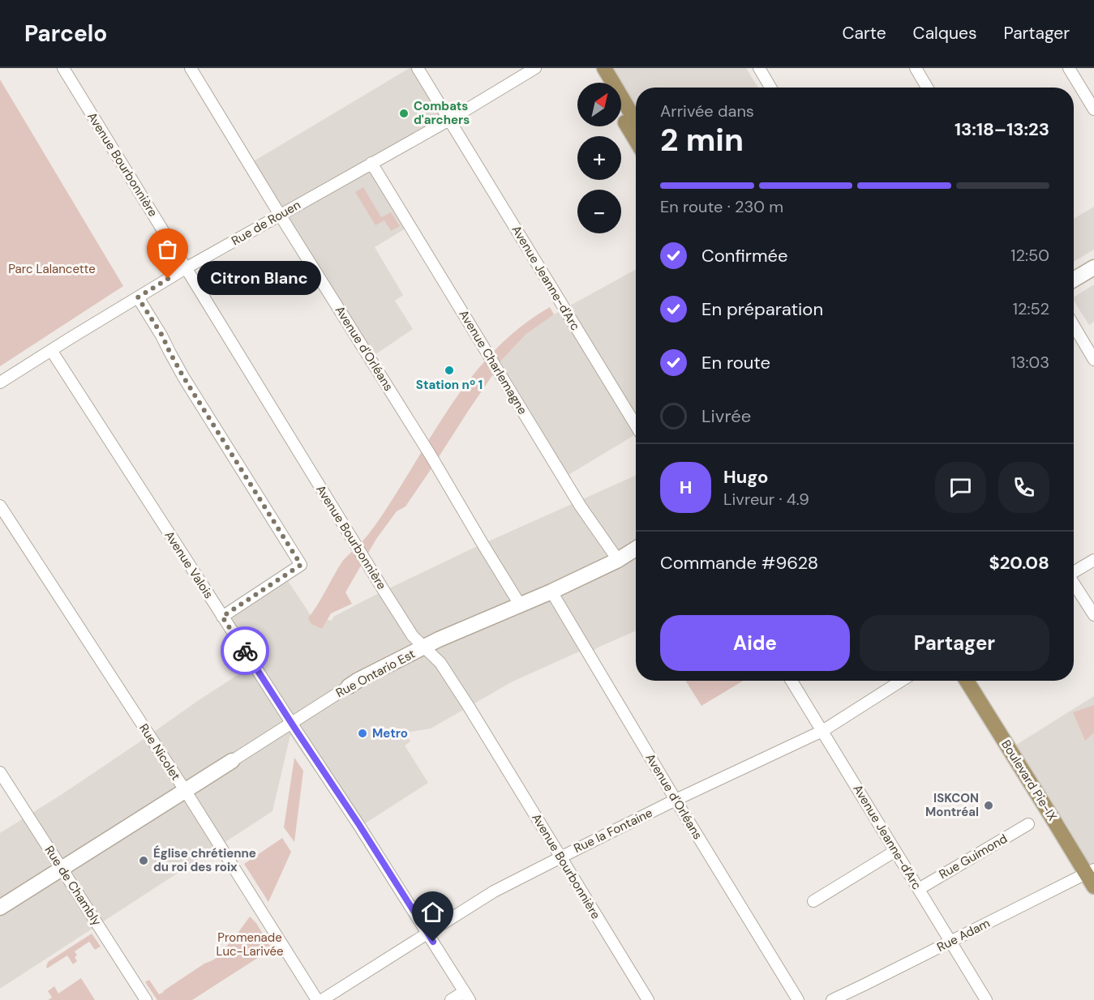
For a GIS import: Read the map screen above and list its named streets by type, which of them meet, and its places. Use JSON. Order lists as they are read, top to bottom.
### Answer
{
  "streets": {
    "main road": ["Rue Ontario Est", "Boulevard Pie-IX"],
    "street": [
      "Avenue Bourbonnière",
      "Rue de Rouen",
      "Avenue Jeanne-d'Arc",
      "Avenue d'Orléans",
      "Avenue Charlemagne",
      "Avenue Valois",
      "Rue Nicolet",
      "Rue la Fontaine",
      "Rue Guimond",
      "Rue de Chambly",
      "Rue Adam"
    ]
  },
  "crossings": [
    ["Avenue Bourbonnière", "Rue de Rouen"],
    ["Avenue Bourbonnière", "Rue Ontario Est"],
    ["Avenue Bourbonnière", "Rue la Fontaine"],
    ["Rue de Rouen", "Avenue Jeanne-d'Arc"],
    ["Rue de Rouen", "Avenue d'Orléans"],
    ["Rue de Rouen", "Avenue Charlemagne"],
    ["Rue de Rouen", "Avenue Valois"],
    ["Avenue Jeanne-d'Arc", "Rue la Fontaine"],
    ["Avenue Jeanne-d'Arc", "Rue Guimond"],
    ["Avenue Jeanne-d'Arc", "Rue Adam"],
    ["Avenue d'Orléans", "Rue Ontario Est"],
    ["Avenue d'Orléans", "Rue la Fontaine"],
    ["Avenue Charlemagne", "Rue Ontario Est"],
    ["Avenue Valois", "Rue Ontario Est"],
    ["Avenue Valois", "Rue la Fontaine"],
    ["Rue Ontario Est", "Rue Nicolet"],
    ["Rue Ontario Est", "Rue de Chambly"],
    ["Boulevard Pie-IX", "Rue Adam"]
  ],
  "parks": ["Parc Lalancette", "Promenade Luc-Larivée"],
  "places": [
    "Combats d'archers",
    "Citron Blanc",
    "Station nº 1",
    "Metro",
    "ISKCON Montréal",
    "Église chrétienne du roi des roix"
  ],
  "north": "top right",
  "page": {
    "header": "Parcelo",
    "nav": ["Carte", "Calques", "Partager"],
    "map_buttons": ["+", "−"],
    "heading": ["2 min", "Arrivée dans", "13:18–13:23"],
    "panel": [
      "Hugo",
      "Livreur · 4.9",
      "Commande #9628",
      "$20.08"
    ],
    "bar": "En route · 230 m",
    "list": [
      ["Confirmée", "12:50"],
      ["En préparation", "12:52"],
      ["En route", "13:03"],
      "Livrée"
    ],
    "bubble": "Citron Blanc",
    "round": "H",
    "buttons": ["Aide", "Partager"]
  }
}
